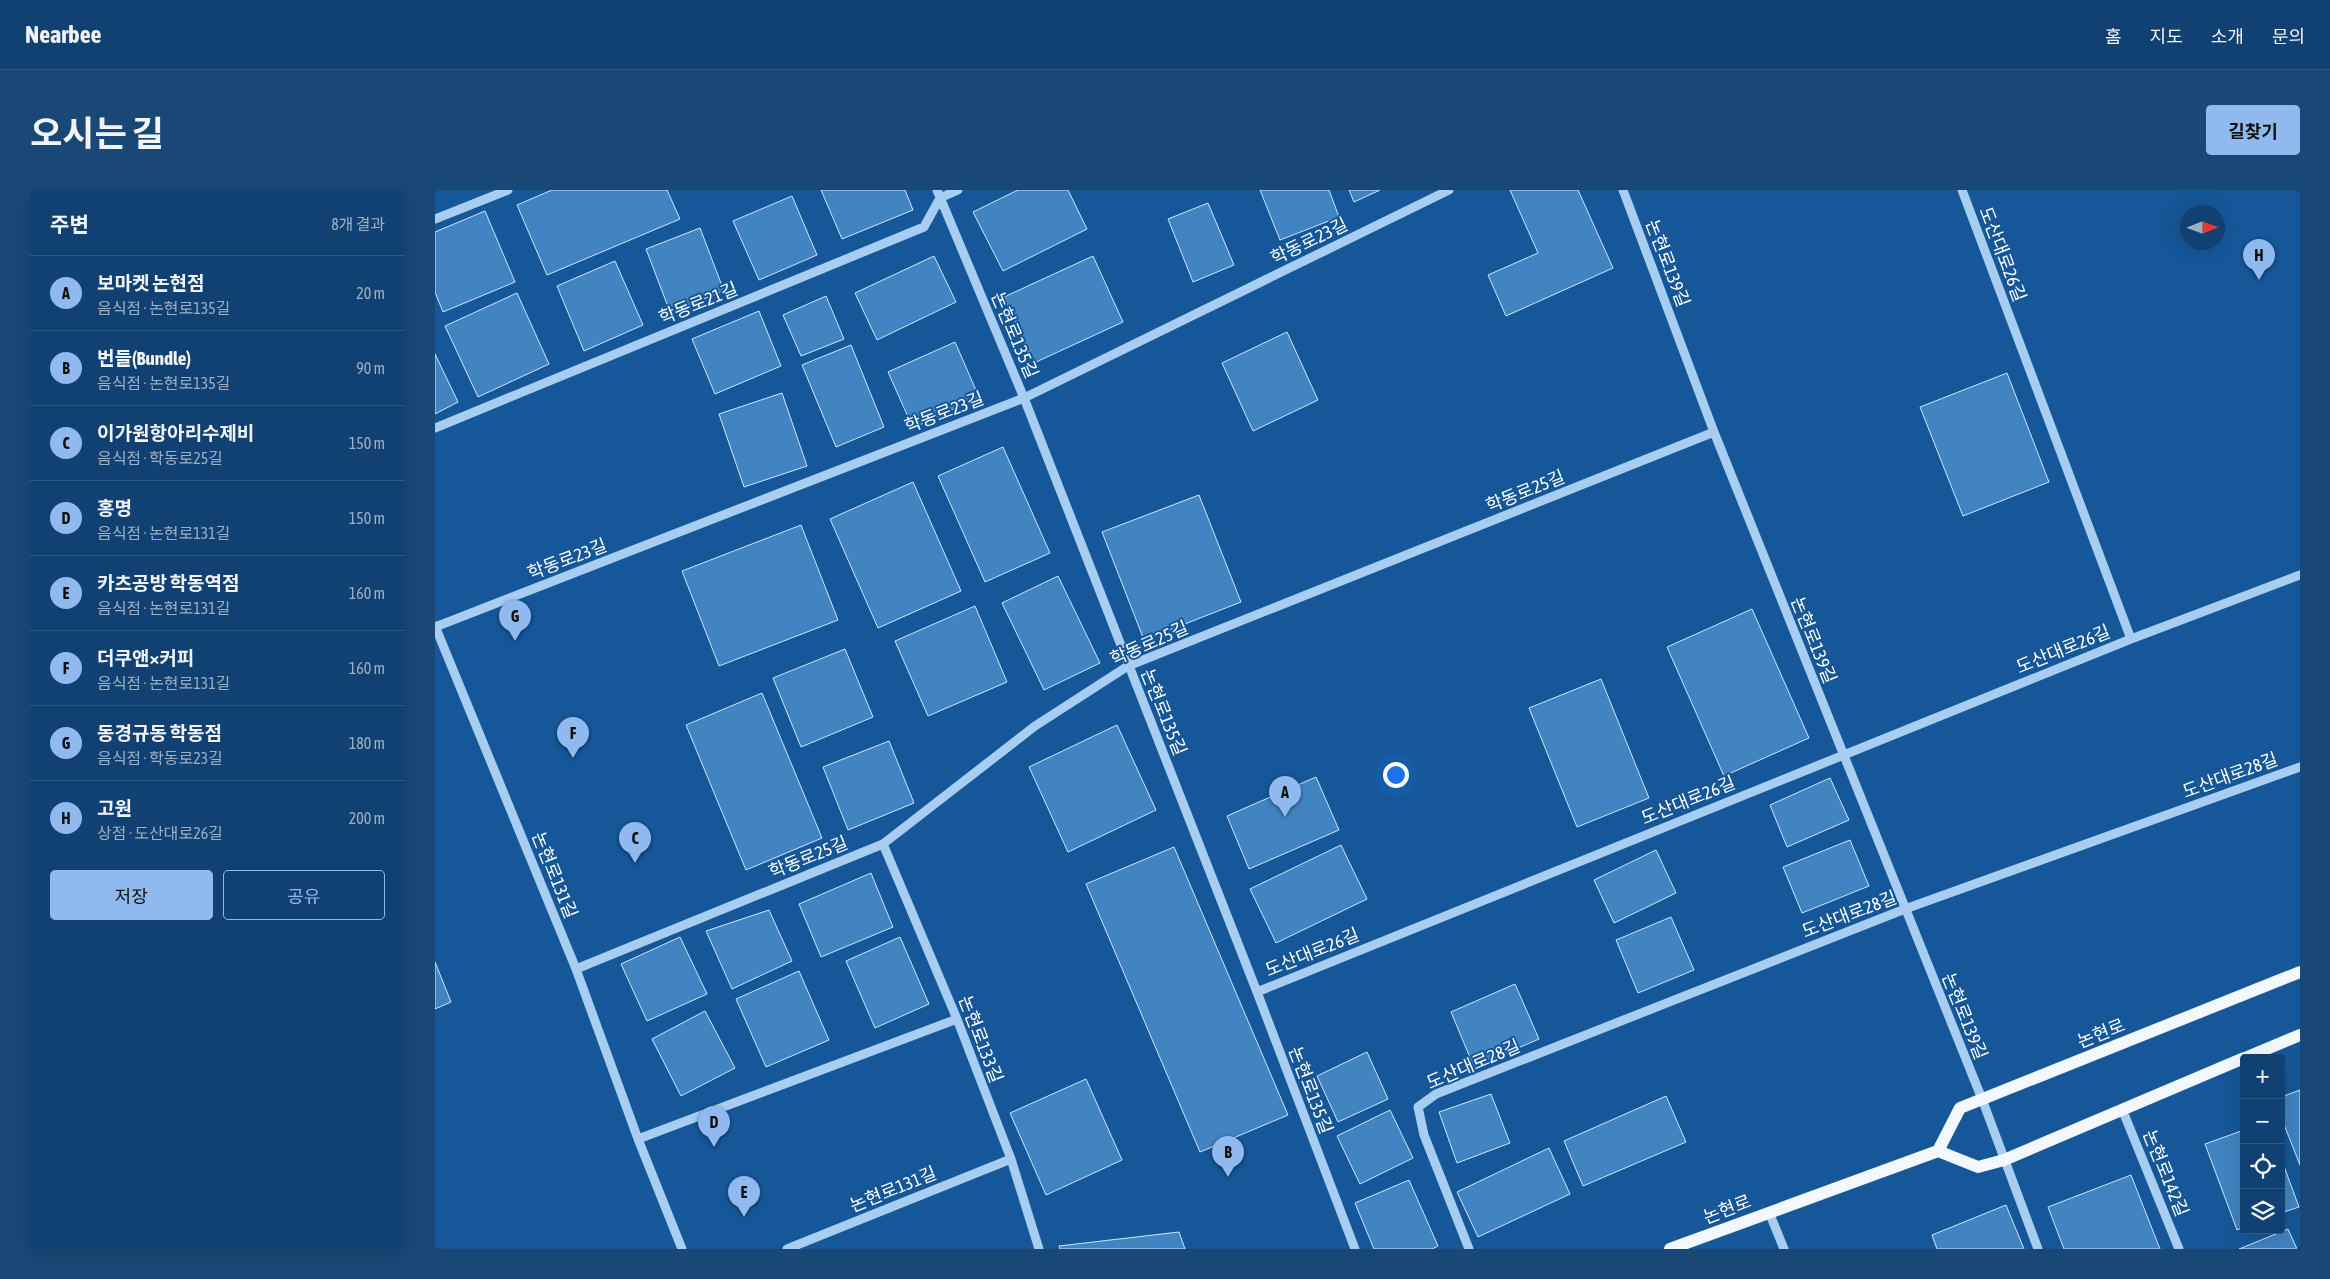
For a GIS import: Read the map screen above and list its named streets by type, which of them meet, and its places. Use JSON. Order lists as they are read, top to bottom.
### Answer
{
  "streets": {
    "main road": ["논현로"],
    "street": [
      "학동로23길",
      "도산대로26길",
      "논현로139길",
      "학동로21길",
      "논현로135길",
      "학동로25길",
      "도산대로28길",
      "논현로131길",
      "논현로133길",
      "논현로142길"
    ]
  },
  "crossings": [
    ["학동로23길", "논현로135길"],
    ["학동로23길", "논현로131길"],
    ["도산대로26길", "논현로139길"],
    ["도산대로26길", "논현로135길"],
    ["논현로139길", "학동로25길"],
    ["논현로139길", "도산대로28길"],
    ["논현로139길", "논현로"],
    ["학동로21길", "논현로135길"],
    ["논현로135길", "학동로25길"],
    ["학동로25길", "논현로131길"],
    ["학동로25길", "논현로133길"],
    ["논현로131길", "논현로133길"]
  ],
  "north": "right",
  "page": {
    "header": "Nearbee",
    "nav": [
      "홈",
      "지도",
      "소개",
      "문의"
    ],
    "title": "오시는 길",
    "buttons": [
      "길찾기",
      ["저장", "공유"]
    ],
    "heading": ["주변", "8개 결과"],
    "pins": [
      "H",
      "G",
      "F",
      "A",
      "C",
      "D",
      "B",
      "E"
    ],
    "list": [
      {
        "mark": "A",
        "name": "보마켓 논현점",
        "note": "음식점 · 논현로135길",
        "value": "20 m"
      },
      {
        "mark": "B",
        "name": "번들(Bundle)",
        "note": "음식점 · 논현로135길",
        "value": "90 m"
      },
      {
        "mark": "C",
        "name": "이가원항아리수제비",
        "note": "음식점 · 학동로25길",
        "value": "150 m"
      },
      {
        "mark": "D",
        "name": "홍명",
        "note": "음식점 · 논현로131길",
        "value": "150 m"
      },
      {
        "mark": "E",
        "name": "카츠공방 학동역점",
        "note": "음식점 · 논현로131길",
        "value": "160 m"
      },
      {
        "mark": "F",
        "name": "더쿠앤×커피",
        "note": "음식점 · 논현로131길",
        "value": "160 m"
      },
      {
        "mark": "G",
        "name": "동경규동 학동점",
        "note": "음식점 · 학동로23길",
        "value": "180 m"
      },
      {
        "mark": "H",
        "name": "고원",
        "note": "상점 · 도산대로26길",
        "value": "200 m"
      }
    ],
    "map_buttons": ["+", "−"]
  }
}
